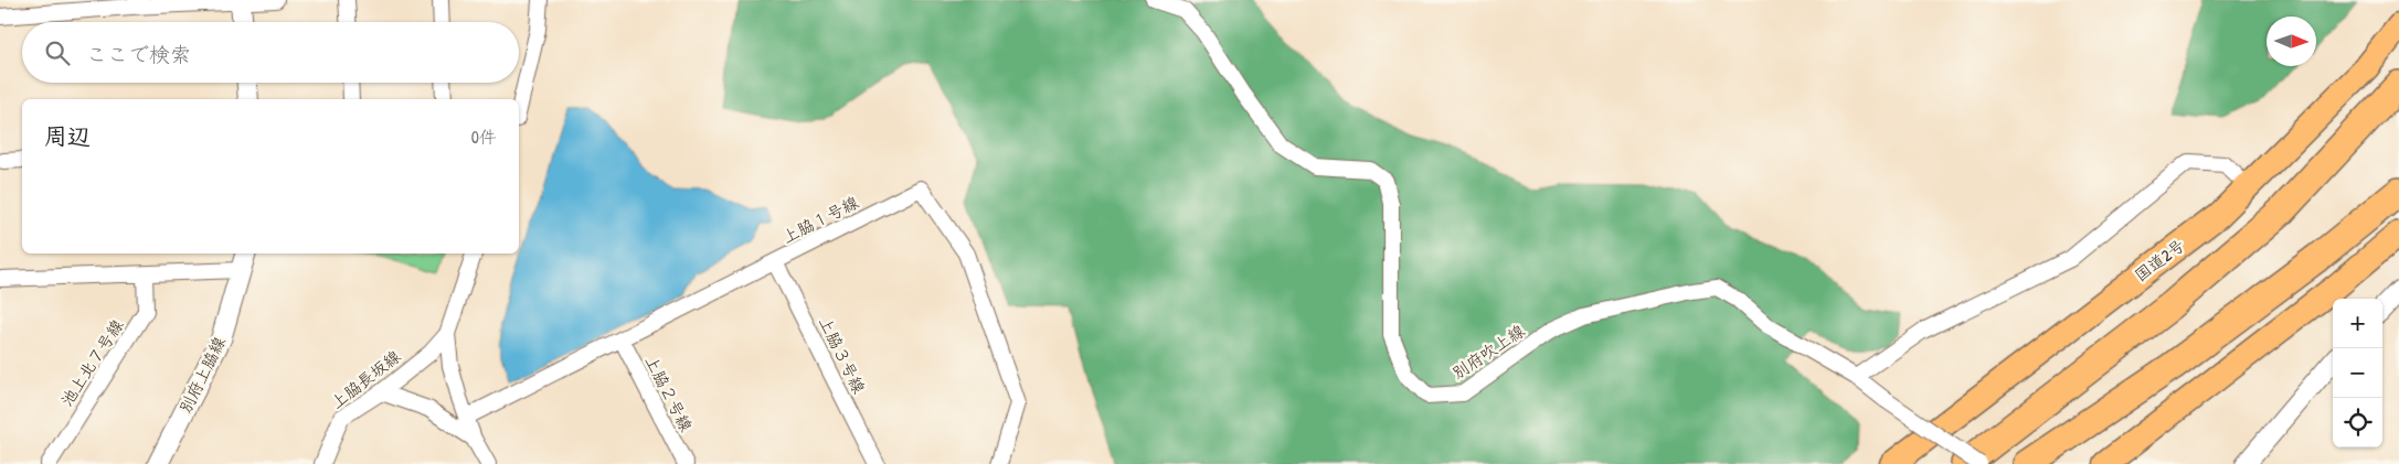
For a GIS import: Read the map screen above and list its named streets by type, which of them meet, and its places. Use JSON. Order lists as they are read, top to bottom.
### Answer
{
  "streets": {
    "highway": ["国道2号"],
    "street": [
      "上脇１号線",
      "別府吹上線",
      "上脇３号線",
      "池上北７号線",
      "別府上脇線",
      "上脇長坂線",
      "上脇２号線"
    ]
  },
  "crossings": [
    ["上脇１号線", "上脇３号線"],
    ["上脇１号線", "上脇２号線"]
  ],
  "north": "right",
  "page": {
    "search": "ここで検索",
    "heading": ["周辺", "0件"],
    "map_buttons": ["+", "−"]
  }
}
